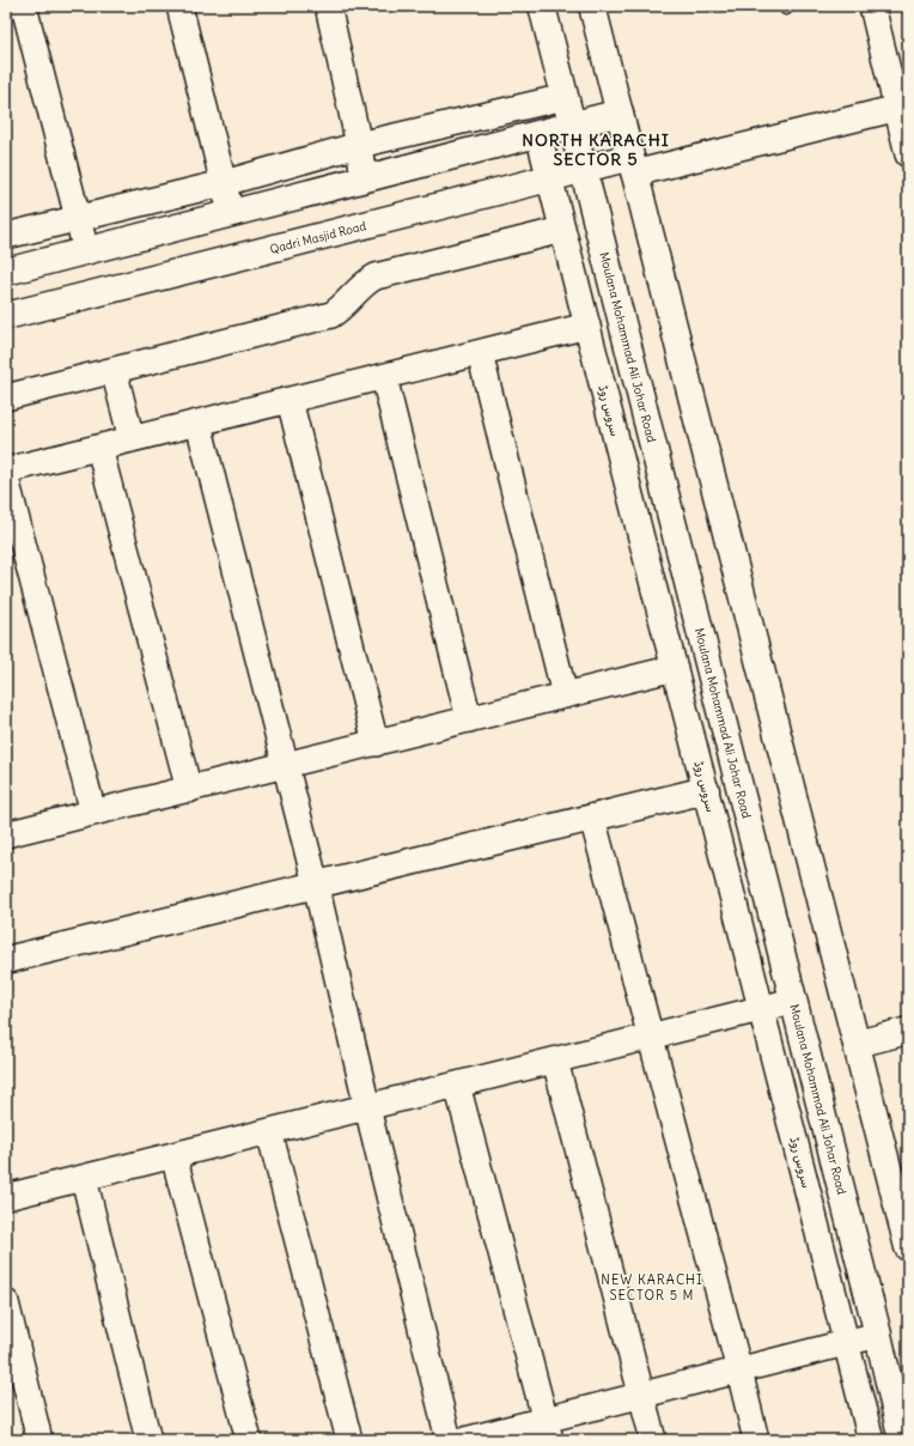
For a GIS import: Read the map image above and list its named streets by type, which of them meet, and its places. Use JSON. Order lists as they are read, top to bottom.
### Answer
{
  "streets": {
    "main road": ["Qadri Masjid Road", "Moulana Mohammad Ali Johar Road"],
    "street": ["سروس روڈ"]
  },
  "crossings": [
    ["Qadri Masjid Road", "Moulana Mohammad Ali Johar Road"],
    ["Qadri Masjid Road", "سروس روڈ"]
  ],
  "districts": ["NORTH KARACHI SECTOR 5", "NEW KARACHI SECTOR 5 M"]
}
